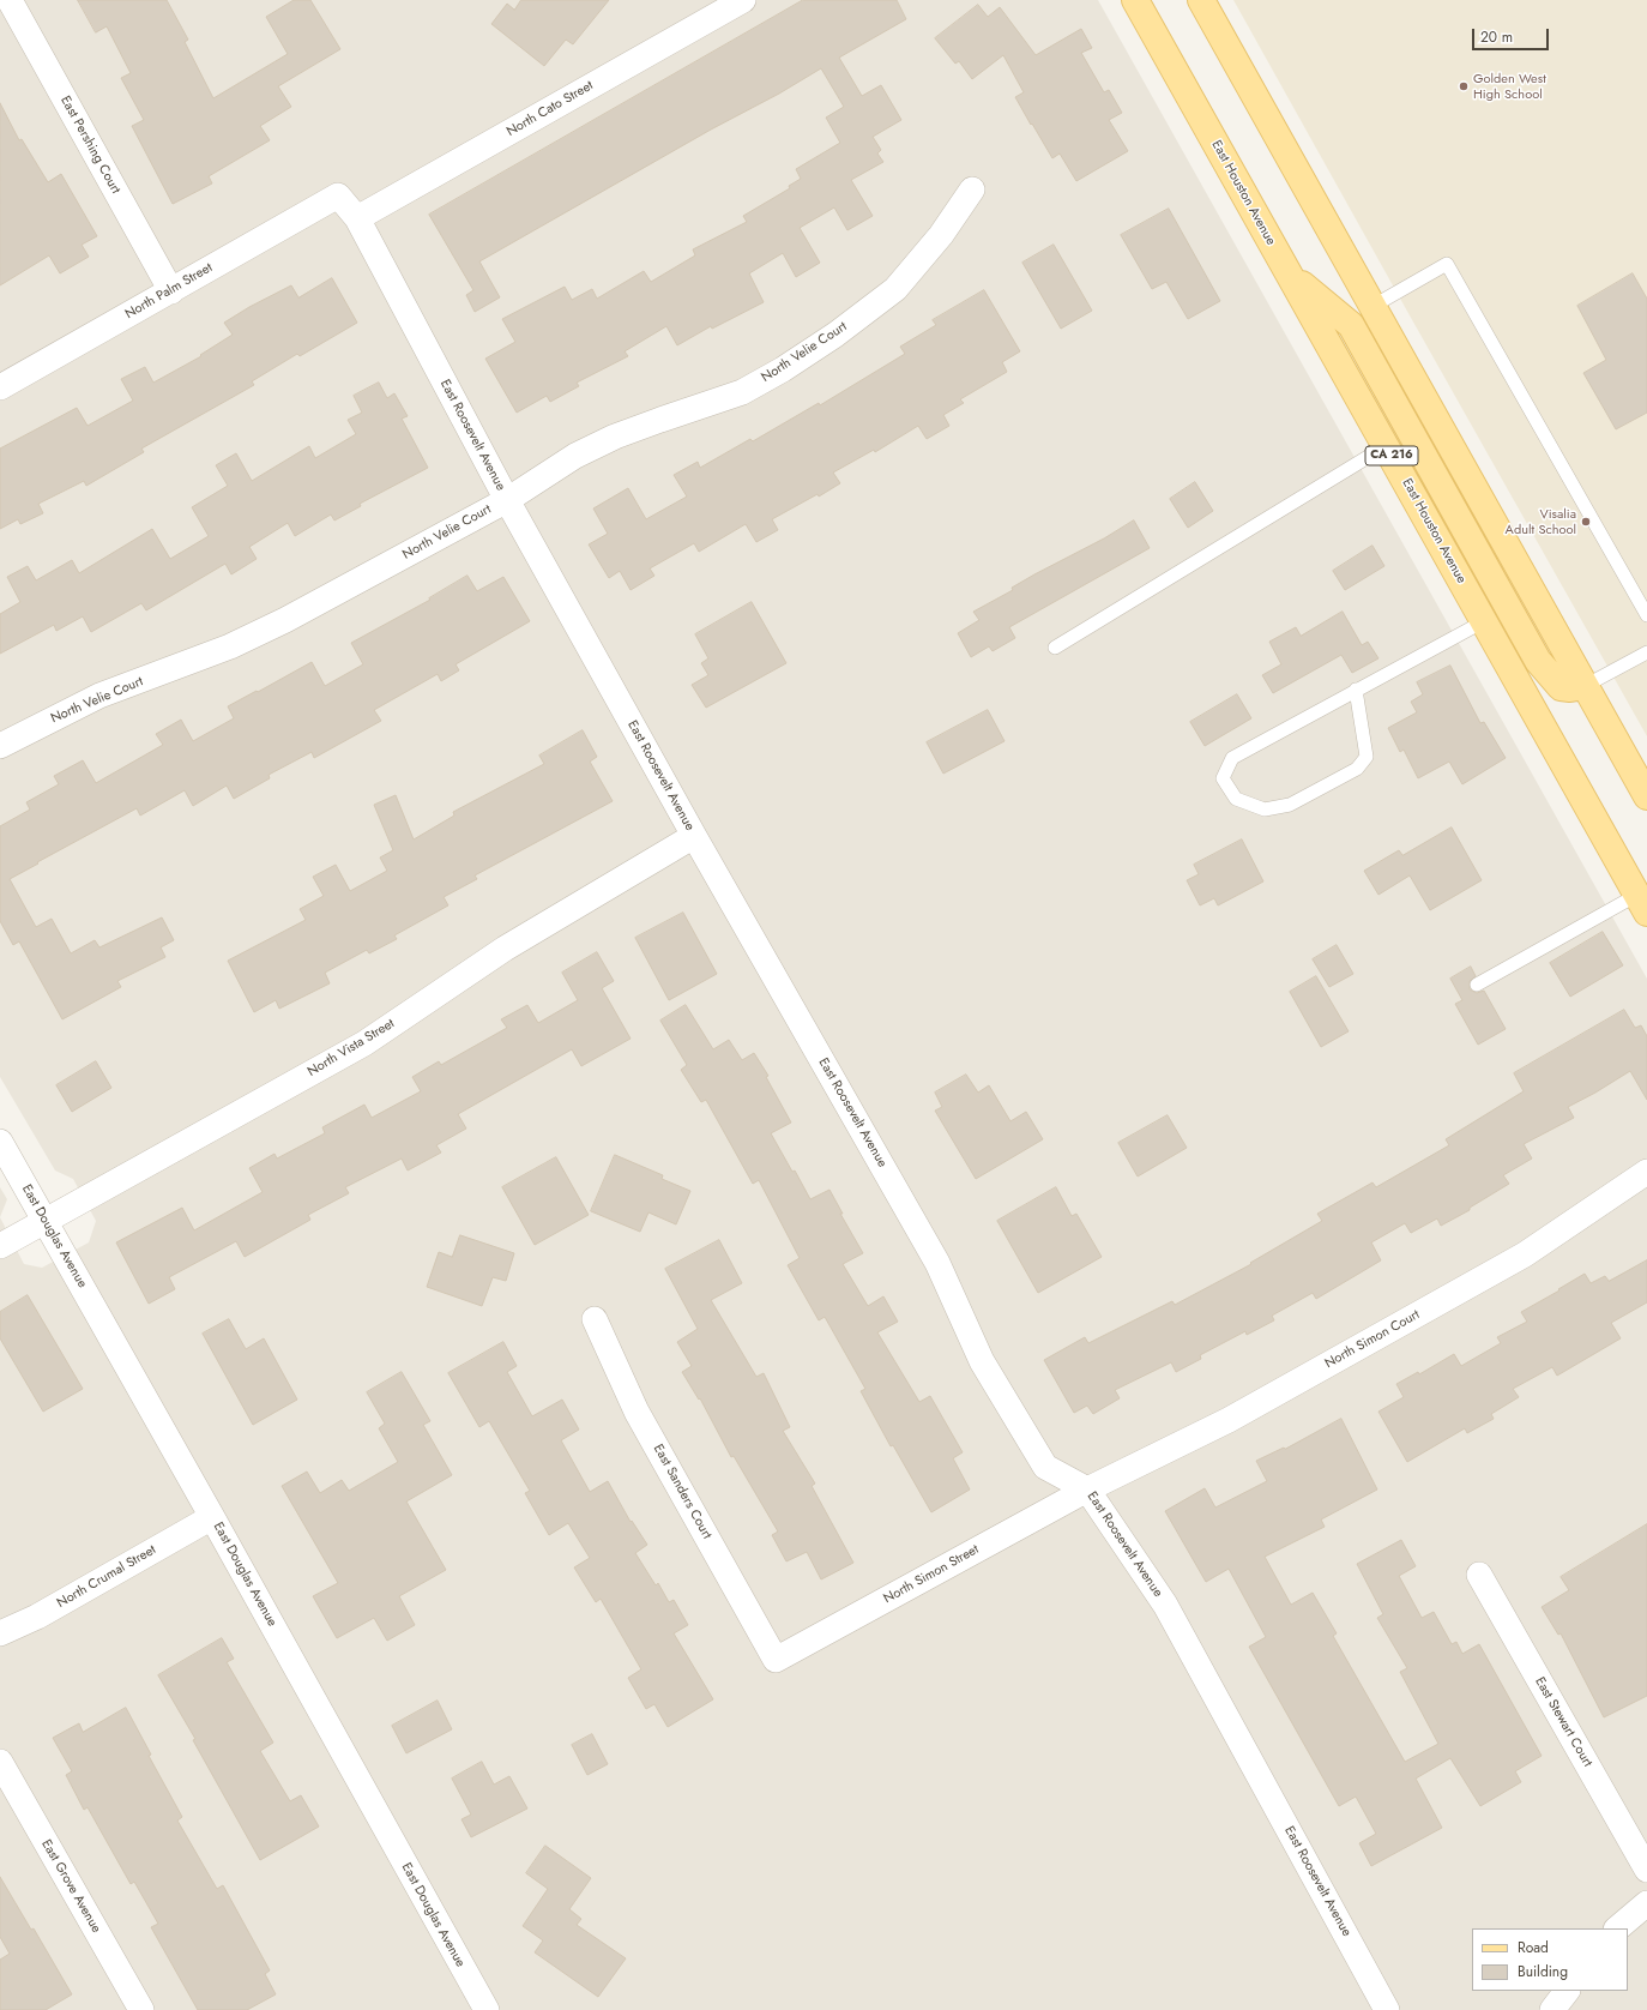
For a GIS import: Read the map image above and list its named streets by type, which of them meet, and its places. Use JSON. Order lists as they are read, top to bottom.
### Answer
{
  "streets": {
    "main road": ["East Houston Avenue", "CA 216"],
    "street": [
      "North Cato Street",
      "East Pershing Court",
      "North Palm Street",
      "North Velie Court",
      "East Roosevelt Avenue",
      "North Vista Street",
      "East Douglas Avenue",
      "North Simon Court",
      "East Sanders Court",
      "North Simon Street",
      "North Crumal Street",
      "East Stewart Court",
      "East Grove Avenue"
    ]
  },
  "crossings": [
    ["North Cato Street", "East Roosevelt Avenue"],
    ["East Pershing Court", "North Palm Street"],
    ["North Palm Street", "East Roosevelt Avenue"],
    ["North Velie Court", "East Roosevelt Avenue"],
    ["East Roosevelt Avenue", "North Vista Street"],
    ["East Roosevelt Avenue", "North Simon Court"],
    ["East Roosevelt Avenue", "North Simon Street"],
    ["North Vista Street", "East Douglas Avenue"],
    ["East Douglas Avenue", "North Crumal Street"],
    ["North Simon Court", "North Simon Street"],
    ["East Sanders Court", "North Simon Street"]
  ],
  "places": ["Golden West High School", "Visalia Adult School"],
  "legend": ["Road", "Building"],
  "scale_bar": "20 m"
}
